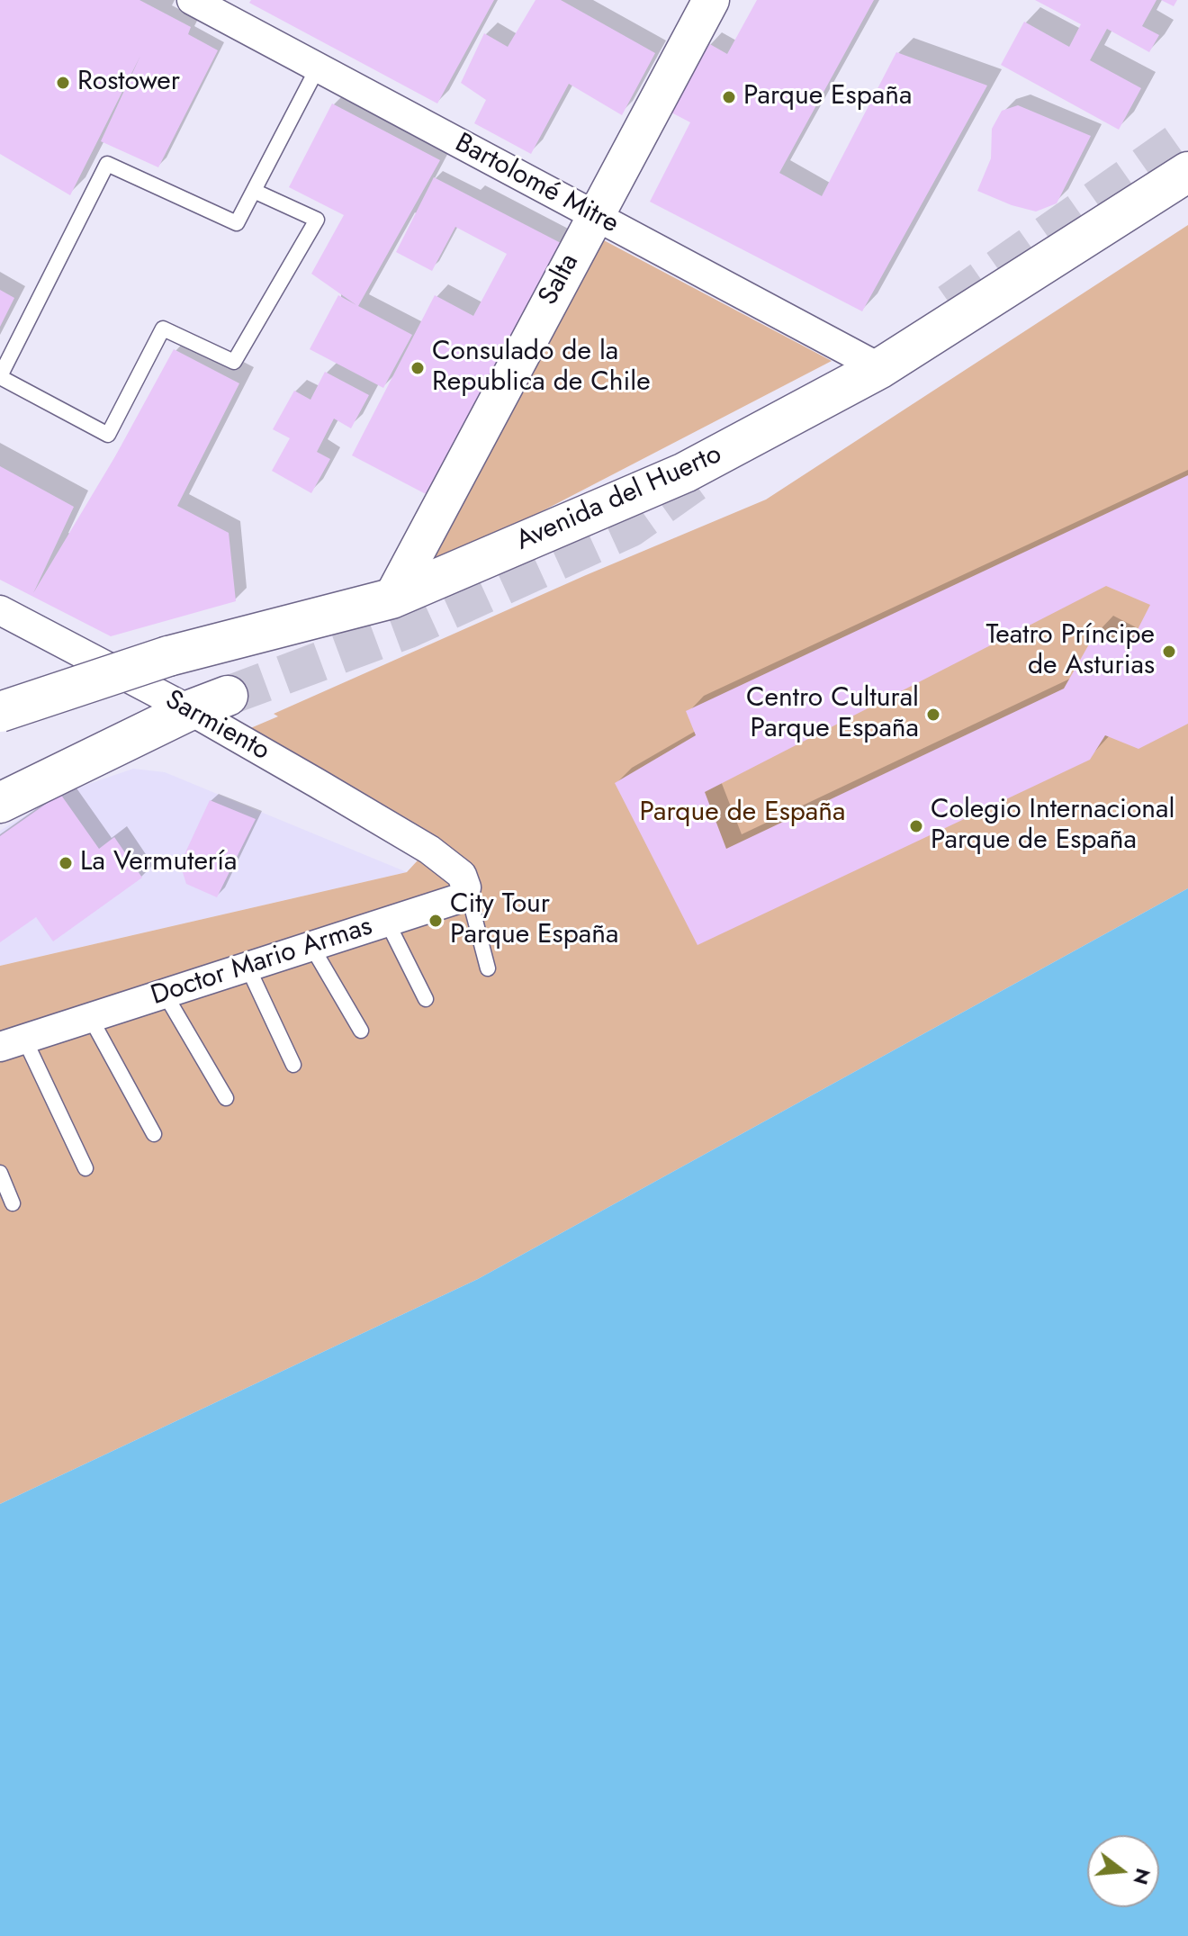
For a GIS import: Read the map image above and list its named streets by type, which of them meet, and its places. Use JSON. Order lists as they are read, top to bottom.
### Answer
{
  "streets": {
    "main road": ["Avenida del Huerto"],
    "street": [
      "Bartolomé Mitre",
      "Salta",
      "Sarmiento",
      "Doctor Mario Armas"
    ]
  },
  "crossings": [
    ["Bartolomé Mitre", "Salta"],
    ["Bartolomé Mitre", "Avenida del Huerto"],
    ["Salta", "Avenida del Huerto"],
    ["Sarmiento", "Doctor Mario Armas"]
  ],
  "parks": ["Parque de España"],
  "places": [
    "Rostower",
    "Parque España",
    "Consulado de la Republica de Chile",
    "Teatro Príncipe de Asturias",
    "Centro Cultural Parque España",
    "Colegio Internacional Parque de España",
    "La Vermutería",
    "City Tour Parque España"
  ],
  "north": "right"
}
